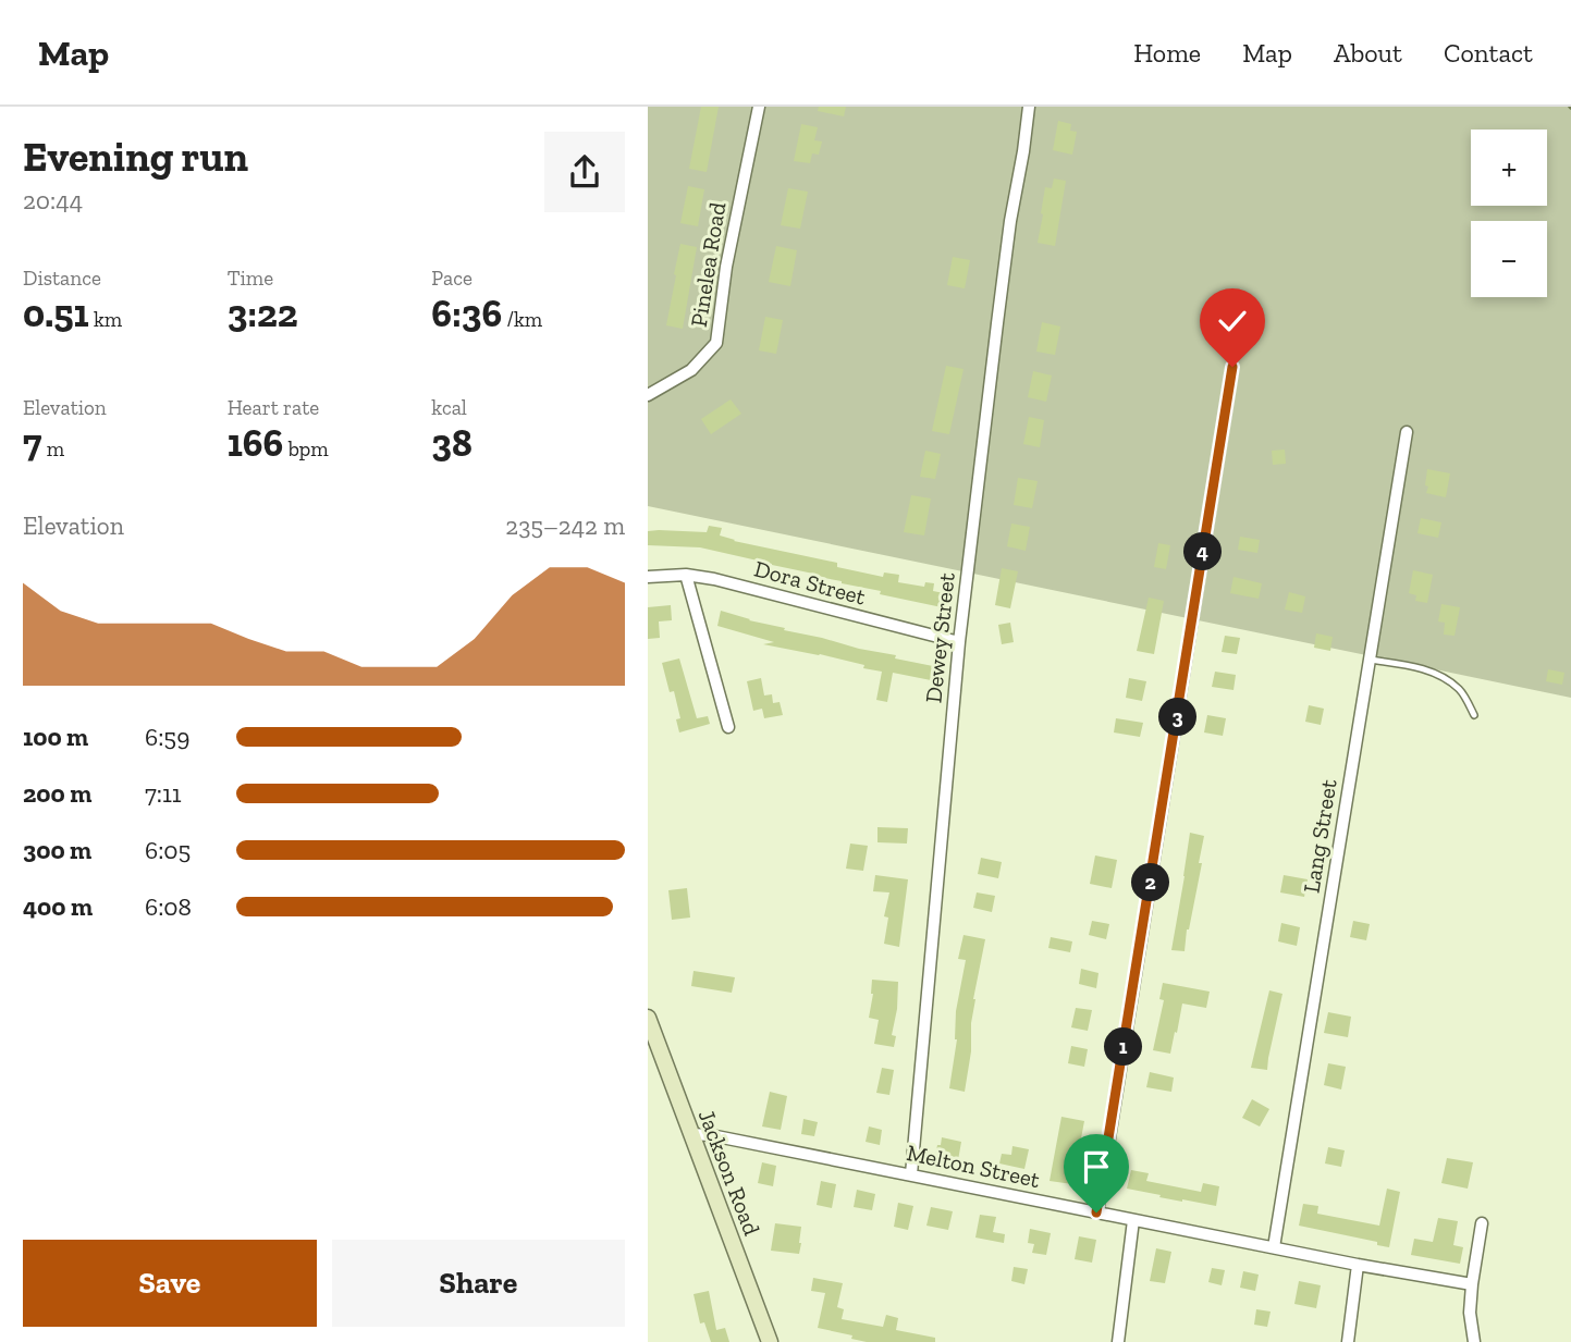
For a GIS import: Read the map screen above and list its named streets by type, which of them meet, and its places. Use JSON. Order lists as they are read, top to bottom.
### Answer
{
  "streets": {
    "main road": ["Jackson Road"],
    "street": [
      "Pinelea Road",
      "Dora Street",
      "Dewey Street",
      "Lang Street",
      "Melton Street"
    ]
  },
  "crossings": [
    ["Dora Street", "Dewey Street"],
    ["Dewey Street", "Melton Street"],
    ["Lang Street", "Melton Street"],
    ["Melton Street", "Jackson Road"]
  ],
  "page": {
    "header": "Map",
    "nav": [
      "Home",
      "Map",
      "About",
      "Contact"
    ],
    "heading": ["Evening run", "20:44"],
    "map_buttons": ["+", "−"],
    "stats": [
      ["Distance", "0.51 km"],
      ["Time", "3:22"],
      ["Pace", "6:36 /km"],
      ["Elevation", "7 m"],
      ["Heart rate", "166 bpm"],
      ["kcal", "38"]
    ],
    "chart": ["Elevation", "235–242 m"],
    "pins": [
      "4",
      "3",
      "2",
      "1"
    ],
    "list": [
      {
        "name": "100 m",
        "note": "6:59"
      },
      {
        "name": "200 m",
        "note": "7:11"
      },
      {
        "name": "300 m",
        "note": "6:05"
      },
      {
        "name": "400 m",
        "note": "6:08"
      }
    ],
    "buttons": ["Save", "Share"]
  }
}
